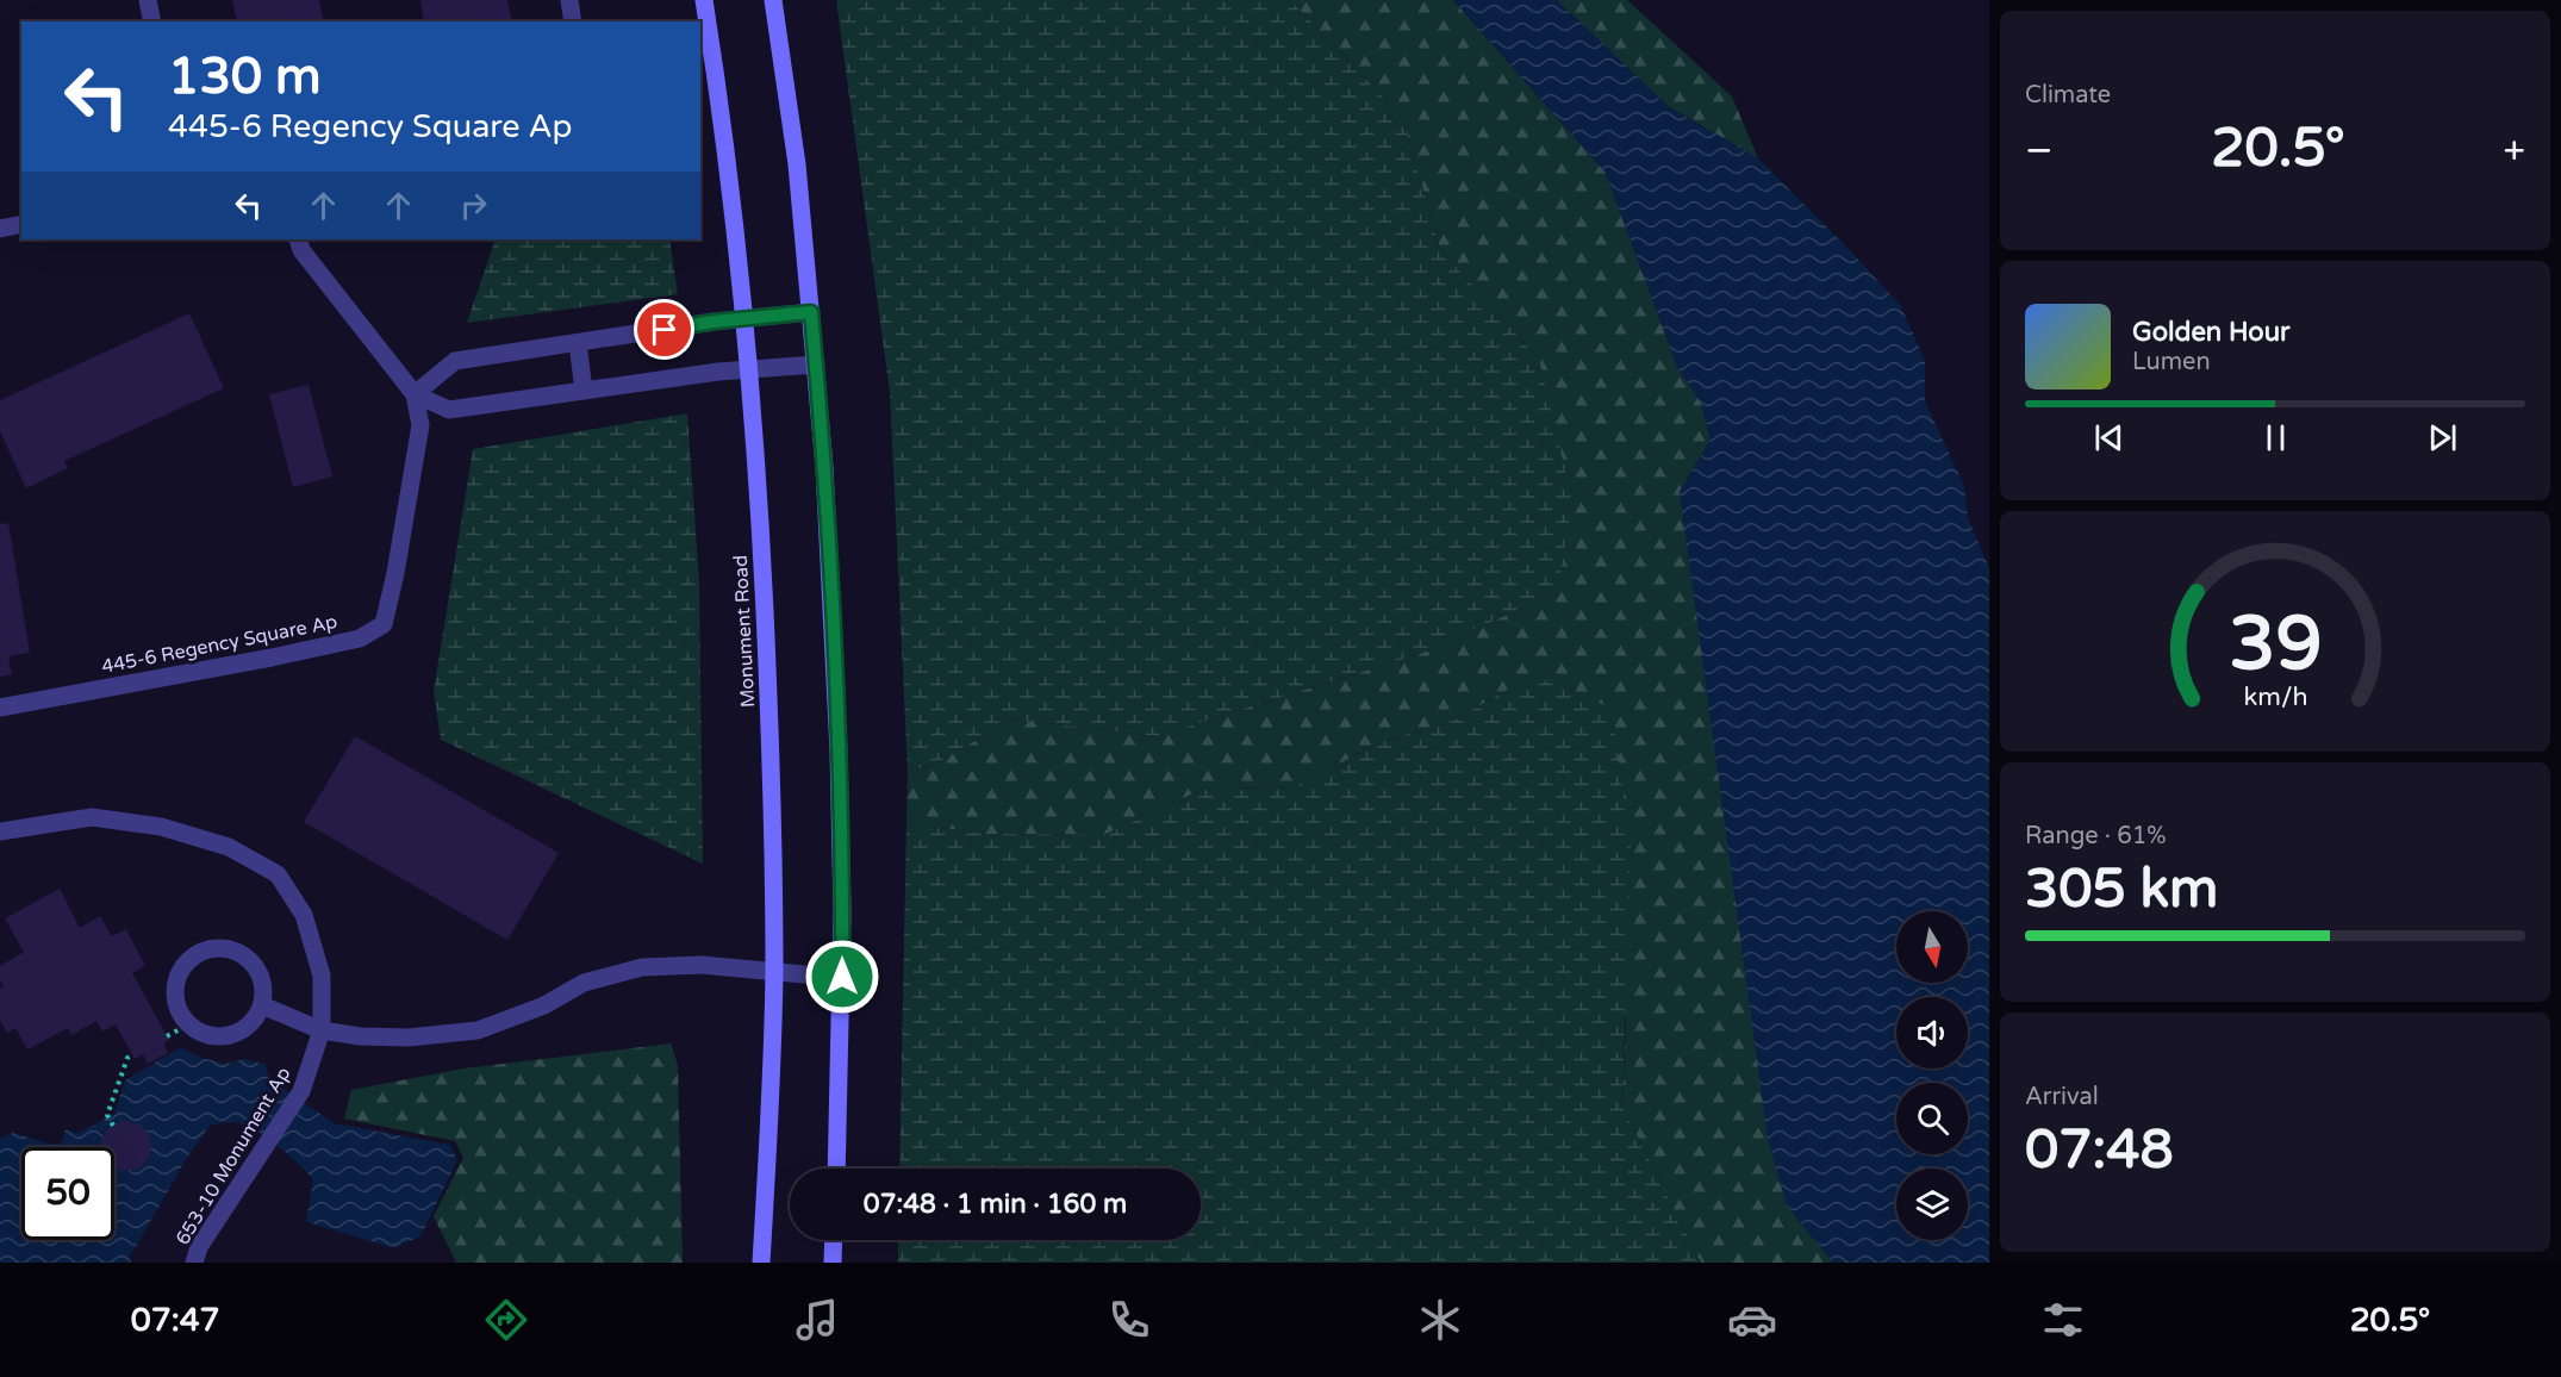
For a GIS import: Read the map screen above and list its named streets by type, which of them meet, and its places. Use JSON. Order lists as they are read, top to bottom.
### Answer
{
  "streets": {
    "main road": ["Monument Road"],
    "street": ["445-6 Regency Square Ap", "653-10 Monument Ap"]
  },
  "north": "bottom",
  "page": {
    "tile": [
      "Climate",
      ["Range · 61%", "305 km"],
      ["Arrival", "07:48"]
    ],
    "turn": ["130 m", "445-6 Regency Square Ap"],
    "heat": ["−", "20.5°", "+"],
    "song": ["Golden Hour", "Lumen"],
    "limit": "50",
    "trip": "07:48 · 1 min · 160 m",
    "tabs": ["07:47", "20.5°"],
    "gauge": ["39", "km/h"]
  }
}
